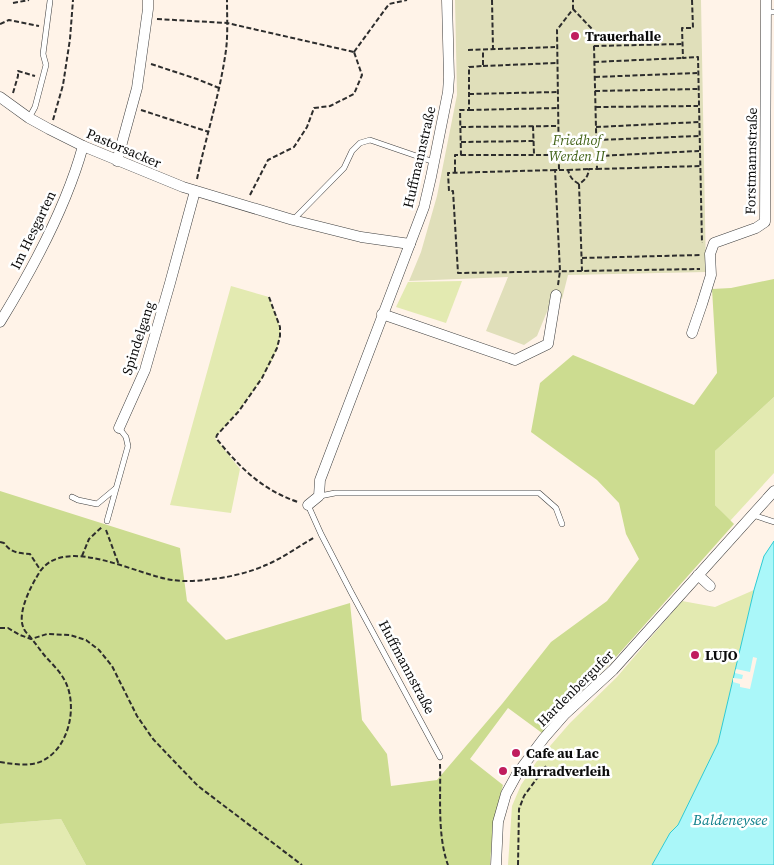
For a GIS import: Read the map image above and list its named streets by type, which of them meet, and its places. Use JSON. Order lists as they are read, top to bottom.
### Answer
{
  "streets": {
    "street": [
      "Pastorsacker",
      "Huffmannstraße",
      "Forstmannstraße",
      "Im Hesgarten",
      "Spindelgang",
      "Hardenbergufer"
    ]
  },
  "crossings": [
    ["Pastorsacker", "Huffmannstraße"],
    ["Pastorsacker", "Im Hesgarten"],
    ["Pastorsacker", "Spindelgang"]
  ],
  "water": ["Baldeneysee"],
  "parks": ["Friedhof Werden II"],
  "places": [
    "Trauerhalle",
    "LUJO",
    "Cafe au Lac",
    "Fahrradverleih"
  ]
}
